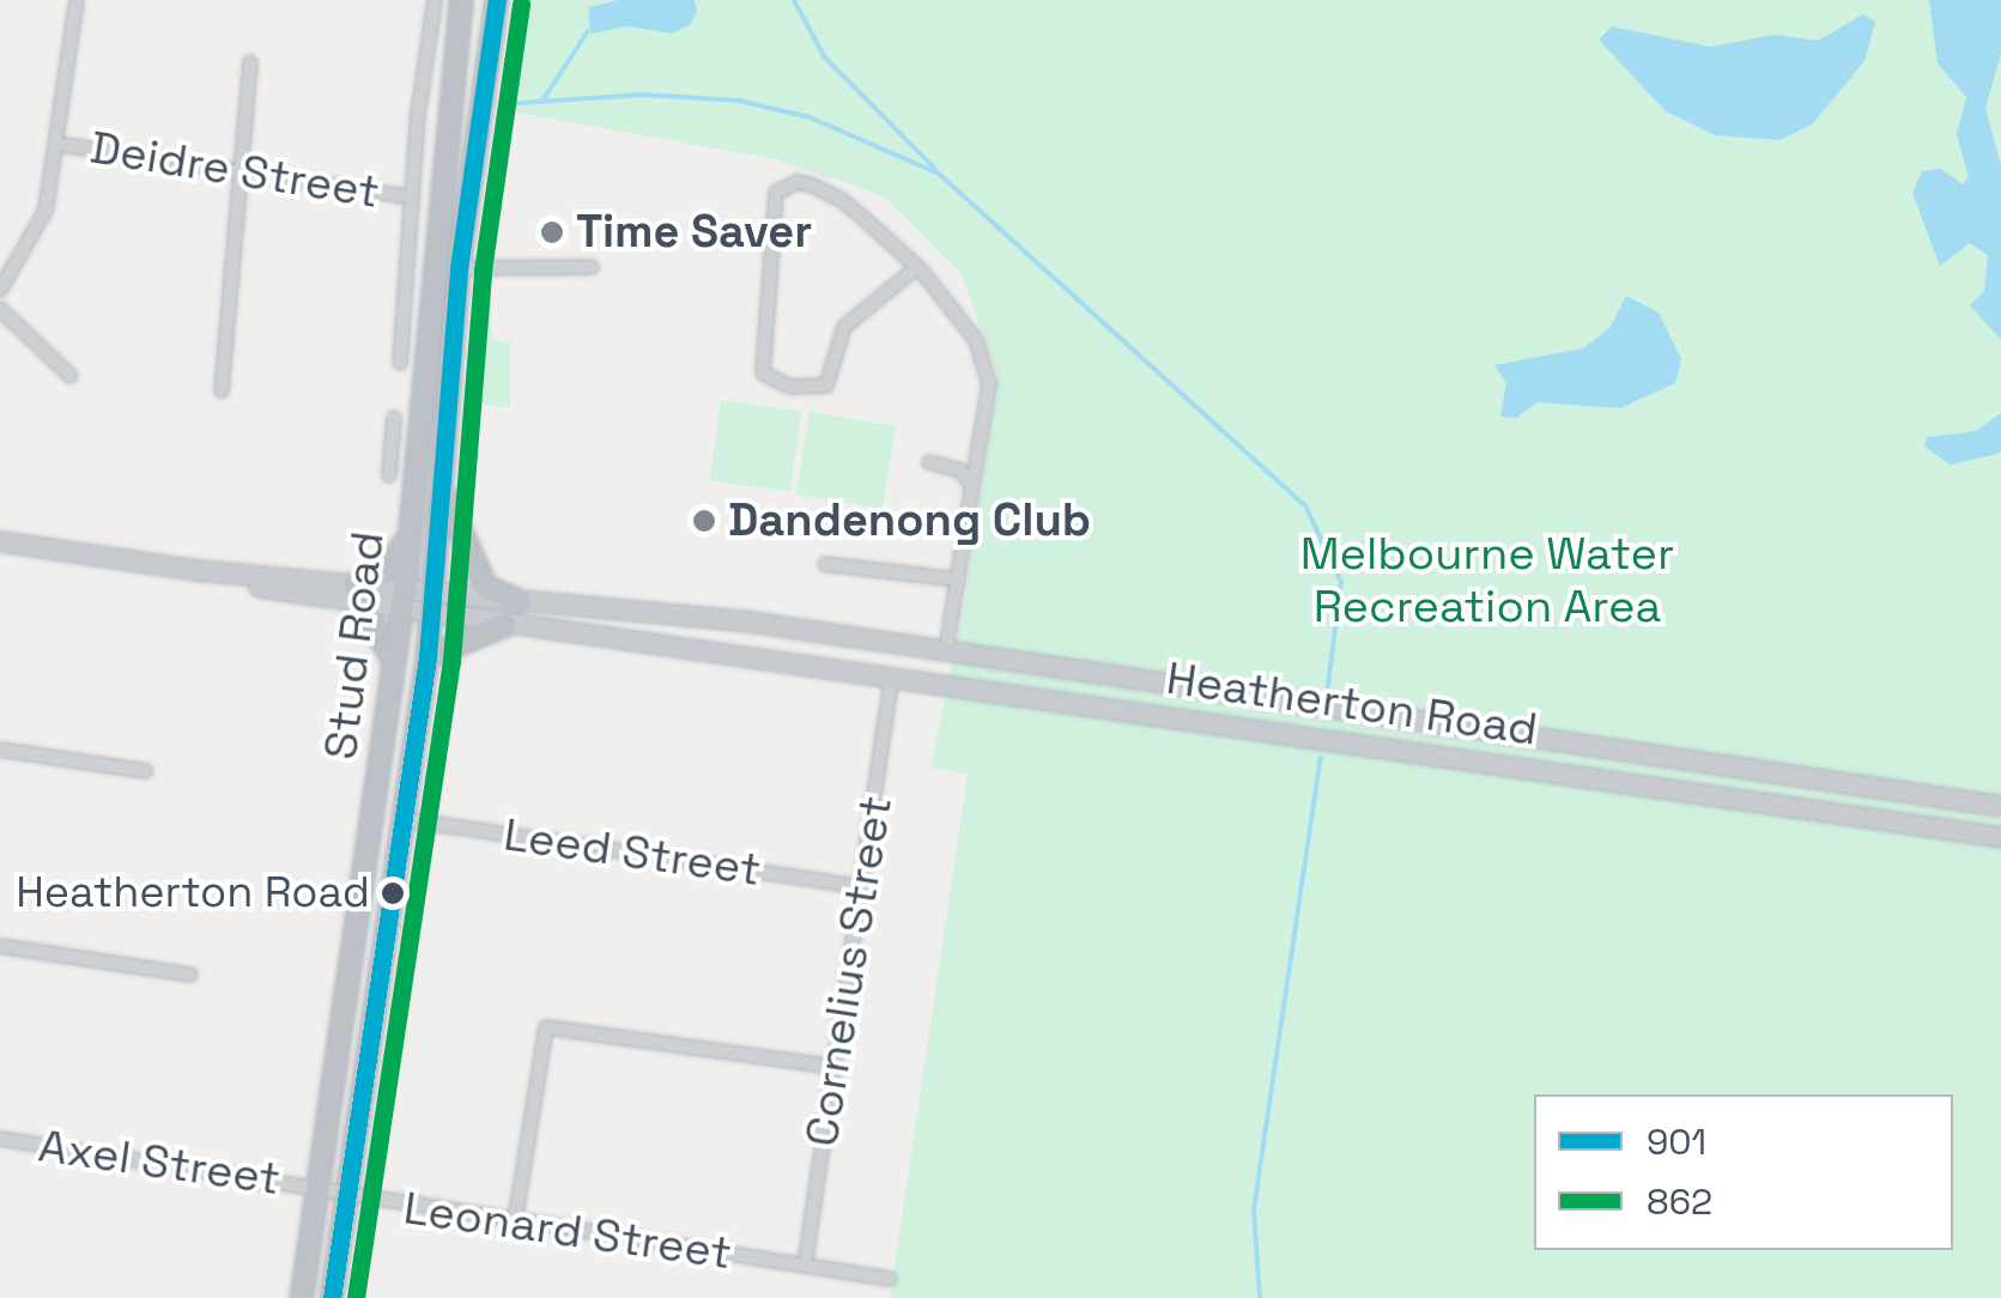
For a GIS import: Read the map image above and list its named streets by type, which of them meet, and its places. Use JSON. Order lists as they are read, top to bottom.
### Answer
{
  "streets": {
    "highway": ["Stud Road"],
    "main road": ["Heatherton Road"],
    "street": [
      "Deidre Street",
      "Leed Street",
      "Cornelius Street",
      "Axel Street",
      "Leonard Street"
    ]
  },
  "crossings": [
    ["Stud Road", "Heatherton Road"],
    ["Stud Road", "Leed Street"],
    ["Stud Road", "Axel Street"],
    ["Stud Road", "Leonard Street"],
    ["Heatherton Road", "Cornelius Street"],
    ["Leed Street", "Cornelius Street"],
    ["Cornelius Street", "Leonard Street"],
    ["Axel Street", "Leonard Street"]
  ],
  "parks": ["Melbourne Water Recreation Area"],
  "places": ["Time Saver", "Dandenong Club", "Heatherton Road"],
  "lines": ["transit line 901", "transit line 862"],
  "legend": ["901", "862"]
}
